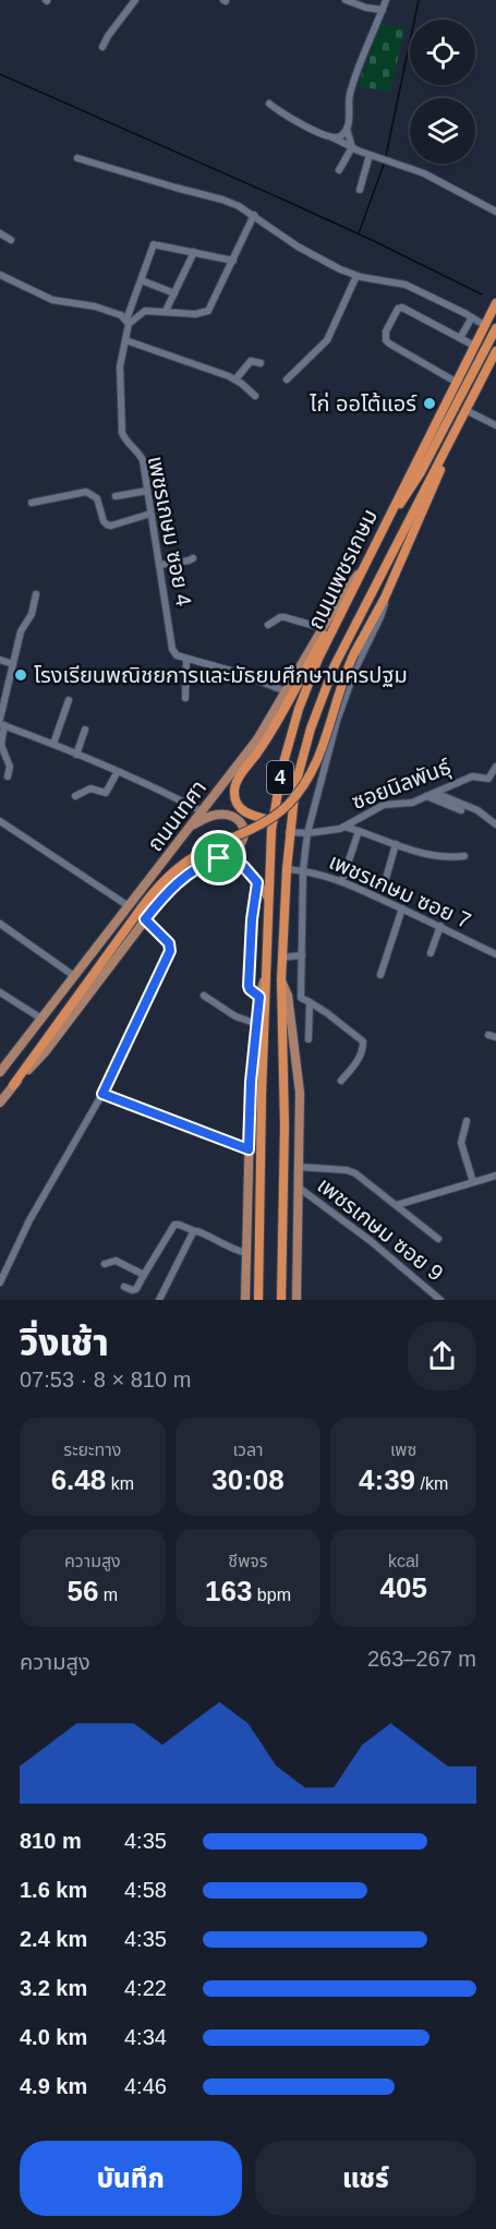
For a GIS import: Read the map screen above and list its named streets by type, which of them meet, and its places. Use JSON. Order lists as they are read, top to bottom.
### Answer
{
  "streets": {
    "highway": ["ถนนเพชรเกษม", "4"],
    "main road": ["ถนนเทศา"],
    "street": [
      "เพชรเกษม ซอย 4",
      "ซอยนิลพันธุ์",
      "เพชรเกษม ซอย 7",
      "เพชรเกษม ซอย 9"
    ]
  },
  "crossings": [
    ["ถนนเพชรเกษม", "4"],
    ["ถนนเพชรเกษม", "ซอยนิลพันธุ์"],
    ["ถนนเพชรเกษม", "ถนนเทศา"],
    ["ถนนเพชรเกษม", "เพชรเกษม ซอย 7"],
    ["4", "เพชรเกษม ซอย 9"]
  ],
  "places": ["ไก่ ออโต้แอร์", "โรงเรียนพณิชยการและมัธยมศึกษานครปฐม"],
  "page": {
    "heading": ["วิ่งเช้า", "07:53 · 8 × 810 m"],
    "stats": [
      ["ระยะทาง", "6.48 km"],
      ["เวลา", "30:08"],
      ["เพซ", "4:39 /km"],
      ["ความสูง", "56 m"],
      ["ชีพจร", "163 bpm"],
      ["kcal", "405"]
    ],
    "chart": ["ความสูง", "263–267 m"],
    "list": [
      {
        "name": "810 m",
        "note": "4:35"
      },
      {
        "name": "1.6 km",
        "note": "4:58"
      },
      {
        "name": "2.4 km",
        "note": "4:35"
      },
      {
        "name": "3.2 km",
        "note": "4:22"
      },
      {
        "name": "4.0 km",
        "note": "4:34"
      },
      {
        "name": "4.9 km",
        "note": "4:46"
      }
    ],
    "buttons": ["บันทึก", "แชร์"]
  }
}
